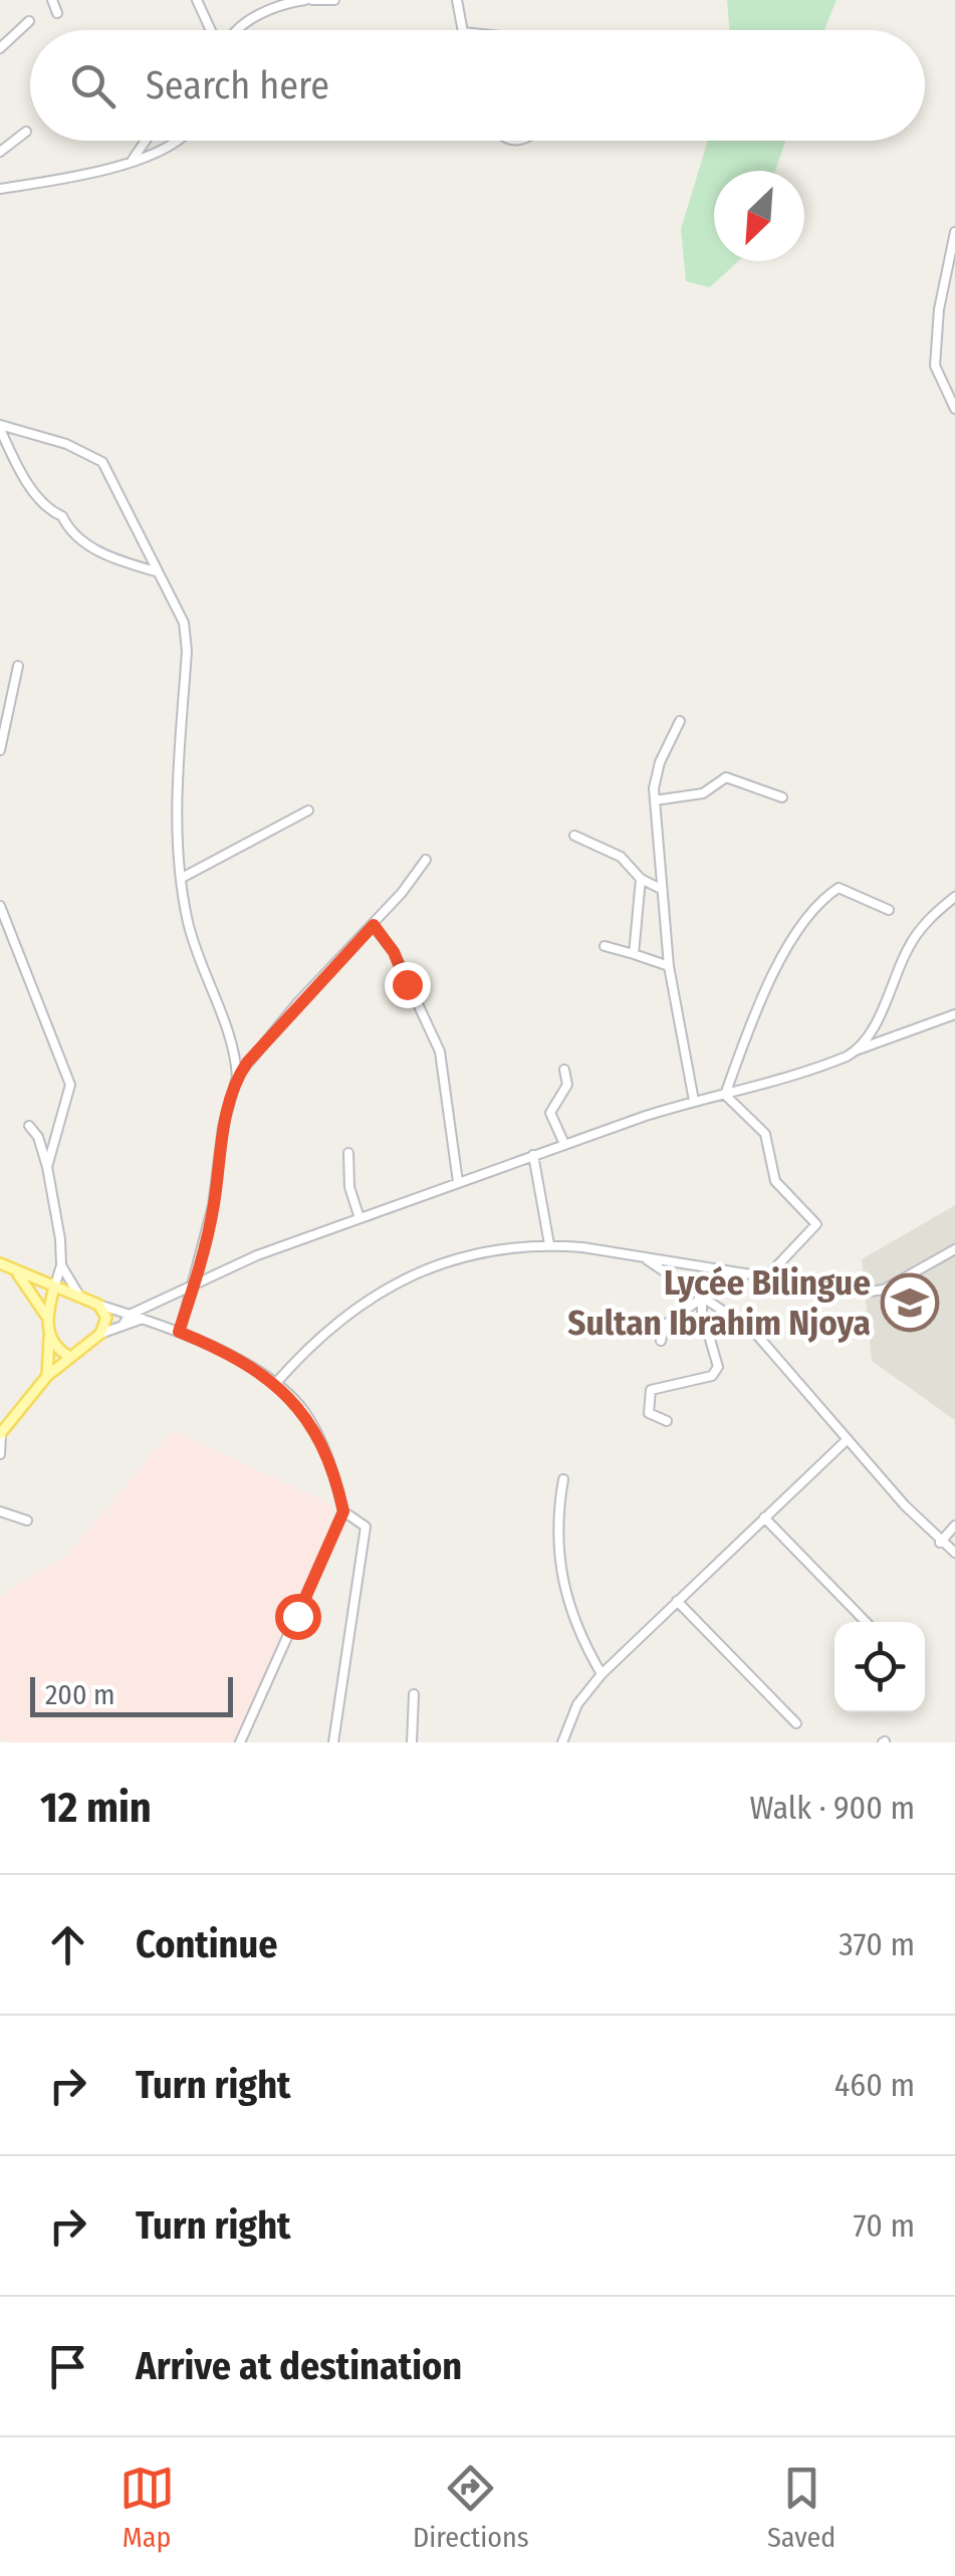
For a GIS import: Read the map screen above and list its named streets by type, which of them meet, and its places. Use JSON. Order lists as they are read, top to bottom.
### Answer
{
  "places": {
    "school or university": ["Lycée Bilingue Sultan Ibrahim Njoya"]
  },
  "scale_bar": "200 m",
  "north": "bottom left",
  "page": {
    "search": "Search here",
    "scale": "200 m",
    "heading": ["12 min", "Walk · 900 m"],
    "list": [
      ["Continue", "370 m"],
      ["Turn right", "460 m"],
      ["Turn right", "70 m"],
      "Arrive at destination"
    ],
    "nav": ["Map", "Directions", "Saved"]
  }
}
